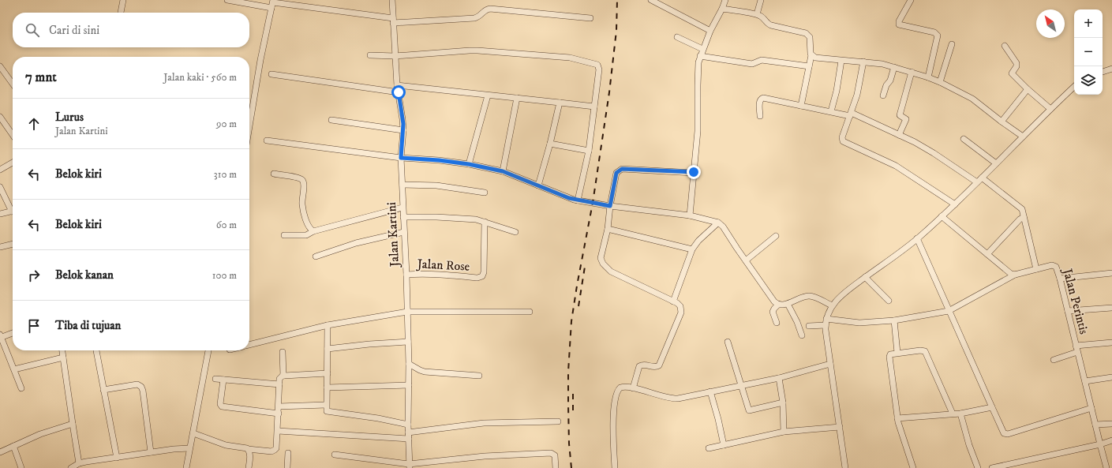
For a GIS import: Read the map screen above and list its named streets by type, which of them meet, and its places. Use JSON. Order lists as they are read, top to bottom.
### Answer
{
  "streets": {
    "street": ["Jalan Kartini", "Jalan Rose", "Jalan Perintis"]
  },
  "crossings": [
    ["Jalan Kartini", "Jalan Rose"]
  ],
  "north": "top left",
  "page": {
    "map_buttons": ["+", "−"],
    "search": "Cari di sini",
    "heading": ["7 mnt", "Jalan kaki · 560 m"],
    "list": [
      ["Lurus", "Jalan Kartini", "90 m"],
      ["Belok kiri", "310 m"],
      ["Belok kiri", "60 m"],
      ["Belok kanan", "100 m"],
      "Tiba di tujuan"
    ]
  }
}
